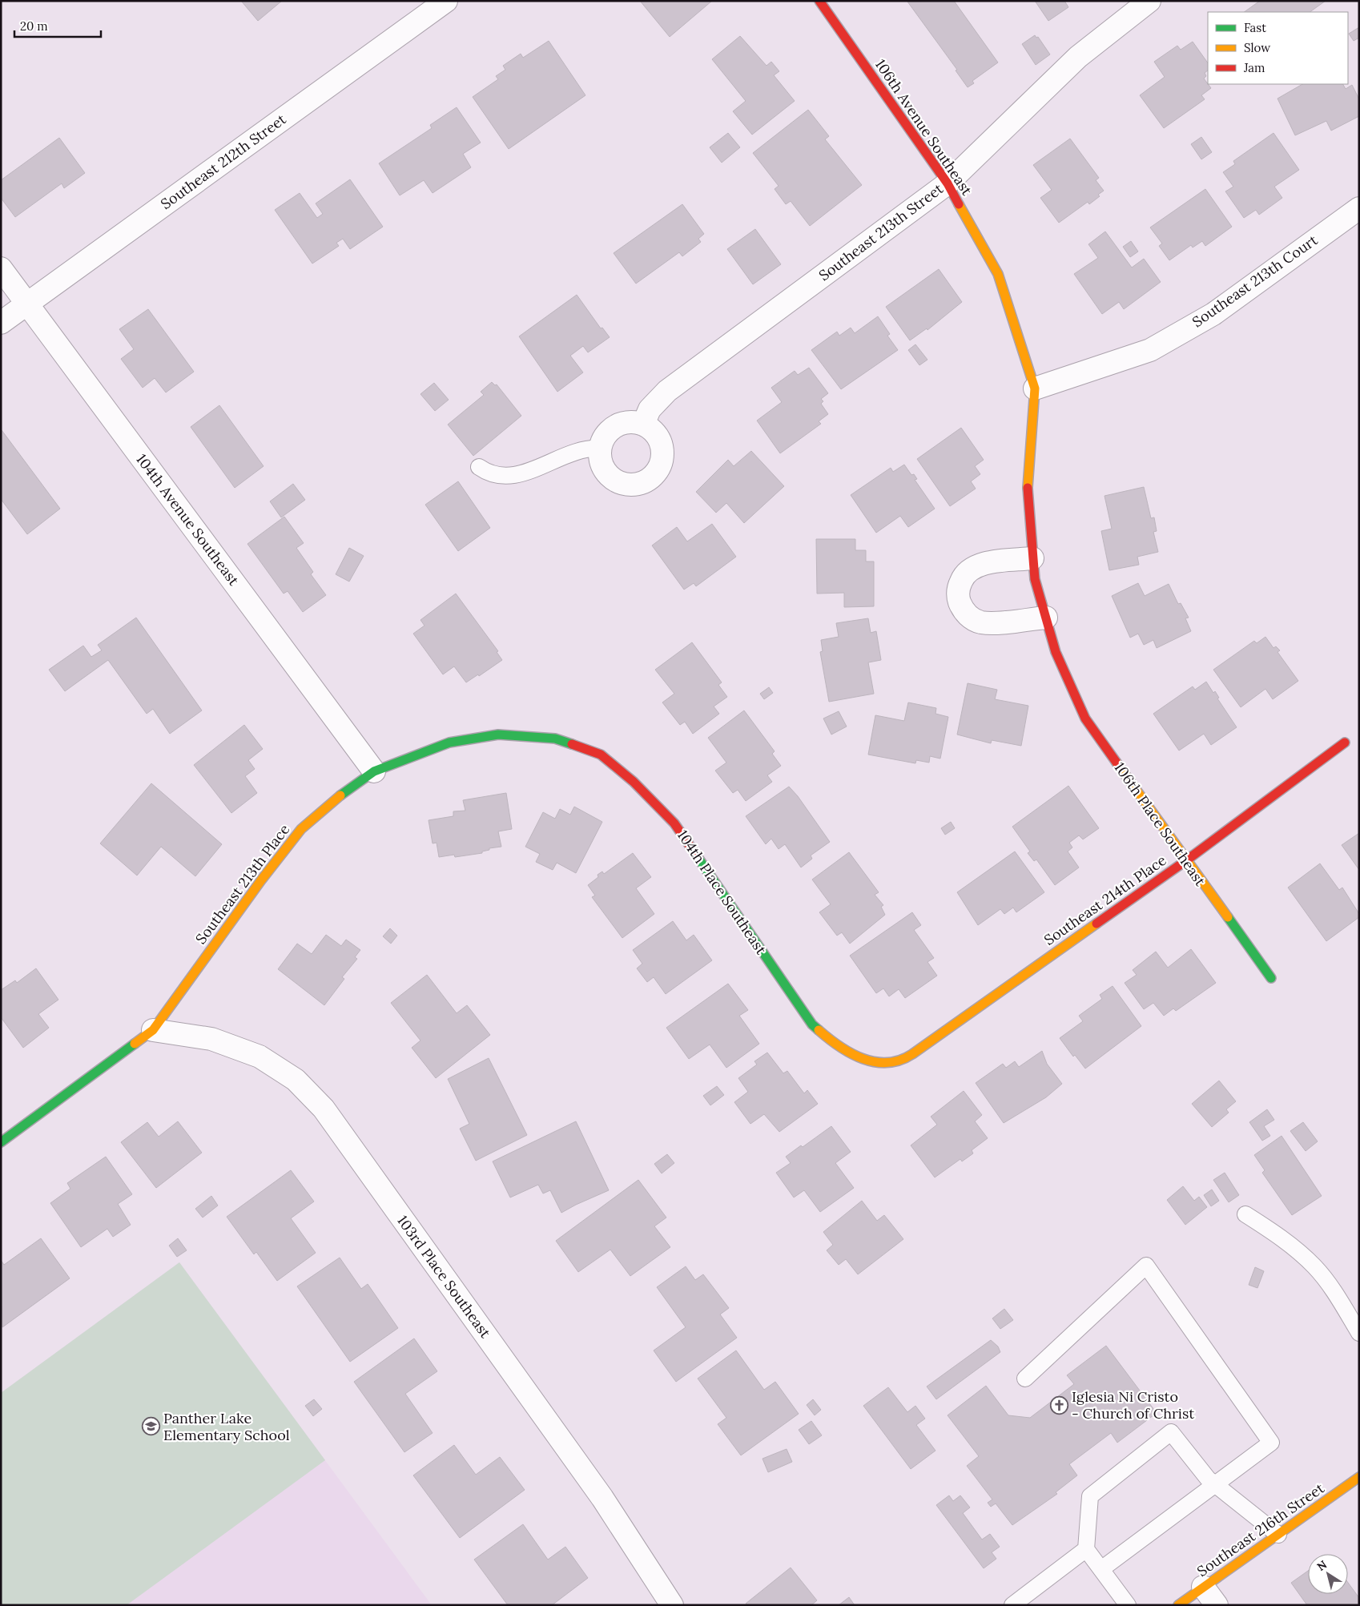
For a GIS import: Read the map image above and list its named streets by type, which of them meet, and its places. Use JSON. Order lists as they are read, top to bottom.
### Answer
{
  "streets": {
    "street": [
      "106th Avenue Southeast",
      "Southeast 212th Street",
      "Southeast 213th Street",
      "Southeast 213th Court",
      "104th Avenue Southeast",
      "106th Place Southeast",
      "Southeast 213th Place",
      "104th Place Southeast",
      "Southeast 214th Place",
      "103rd Place Southeast",
      "Southeast 216th Street"
    ]
  },
  "crossings": [
    ["106th Avenue Southeast", "Southeast 213th Street"],
    ["106th Avenue Southeast", "Southeast 213th Court"],
    ["106th Avenue Southeast", "106th Place Southeast"],
    ["Southeast 212th Street", "104th Avenue Southeast"],
    ["Southeast 213th Court", "106th Place Southeast"],
    ["104th Avenue Southeast", "Southeast 213th Place"],
    ["106th Place Southeast", "Southeast 214th Place"],
    ["Southeast 213th Place", "104th Place Southeast"],
    ["Southeast 213th Place", "103rd Place Southeast"],
    ["104th Place Southeast", "Southeast 214th Place"]
  ],
  "places": {
    "church": ["Iglesia Ni Cristo - Church of Christ"],
    "school or university": ["Panther Lake Elementary School"]
  },
  "legend": ["Fast", "Slow", "Jam"],
  "scale_bar": "20 m",
  "north": "top left"
}
